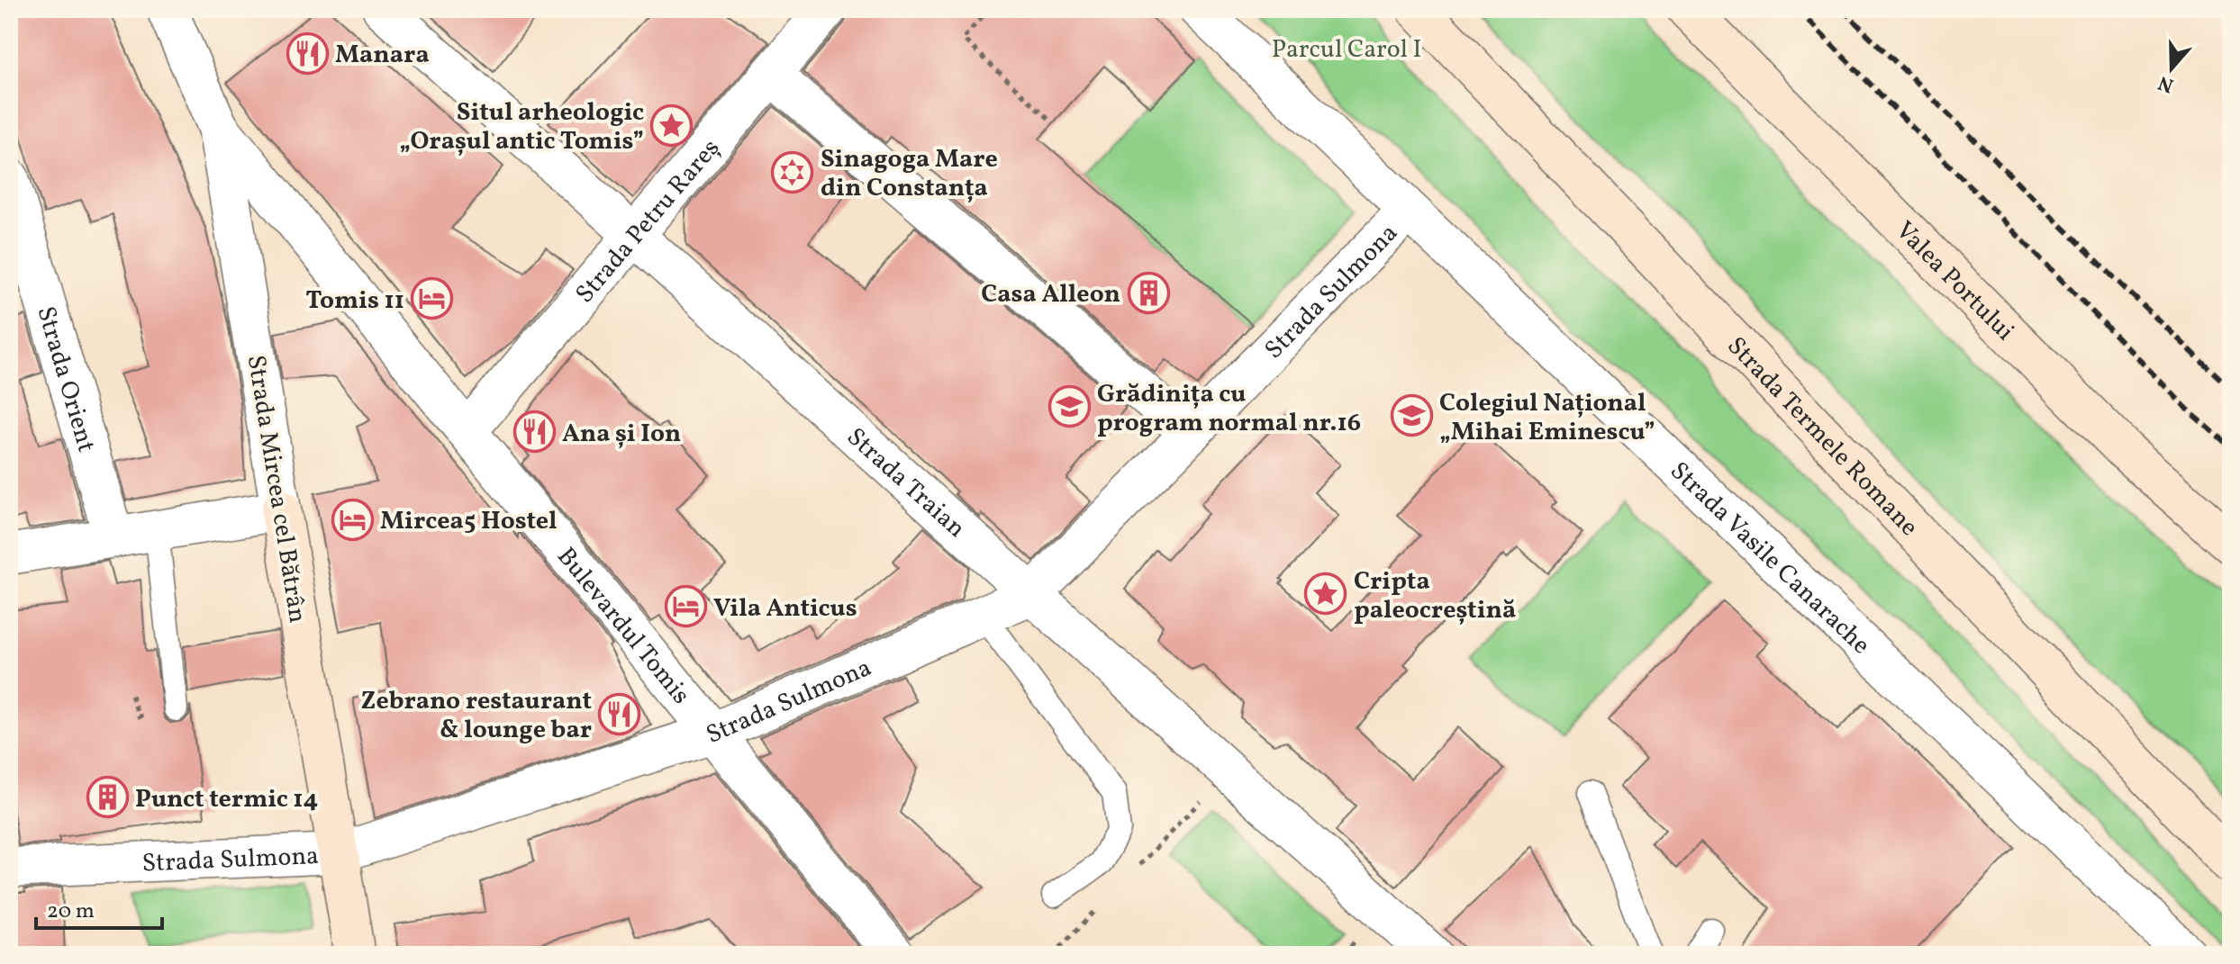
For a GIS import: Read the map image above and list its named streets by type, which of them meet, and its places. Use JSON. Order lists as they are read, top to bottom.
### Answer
{
  "streets": {
    "street": [
      "Strada Petru Rareș",
      "Valea Portului",
      "Strada Sulmona",
      "Strada Orient",
      "Strada Termele Romane",
      "Strada Traian",
      "Strada Mircea cel Bătrân",
      "Strada Vasile Canarache",
      "Bulevardul Tomis"
    ]
  },
  "crossings": [
    ["Strada Petru Rareș", "Strada Traian"],
    ["Strada Petru Rareș", "Bulevardul Tomis"],
    ["Strada Sulmona", "Strada Traian"],
    ["Strada Sulmona", "Strada Mircea cel Bătrân"],
    ["Strada Sulmona", "Strada Vasile Canarache"],
    ["Strada Sulmona", "Bulevardul Tomis"],
    ["Strada Mircea cel Bătrân", "Bulevardul Tomis"]
  ],
  "parks": ["Parcul Carol I"],
  "places": {
    "restaurant": ["Manara", "Ana și Ion", "Zebrano restaurant & lounge bar"],
    "place": ["Situl arheologic „Orașul antic Tomis”", "Cripta paleocreștină"],
    "synagogue": ["Sinagoga Mare din Constanța"],
    "building": ["Casa Alleon", "Punct termic 14"],
    "hotel": ["Tomis 11", "Mircea5 Hostel", "Vila Anticus"],
    "school or university": ["Grădinița cu program normal nr.16", "Colegiul Național „Mihai Eminescu”"]
  },
  "scale_bar": "20 m",
  "north": "bottom"
}
